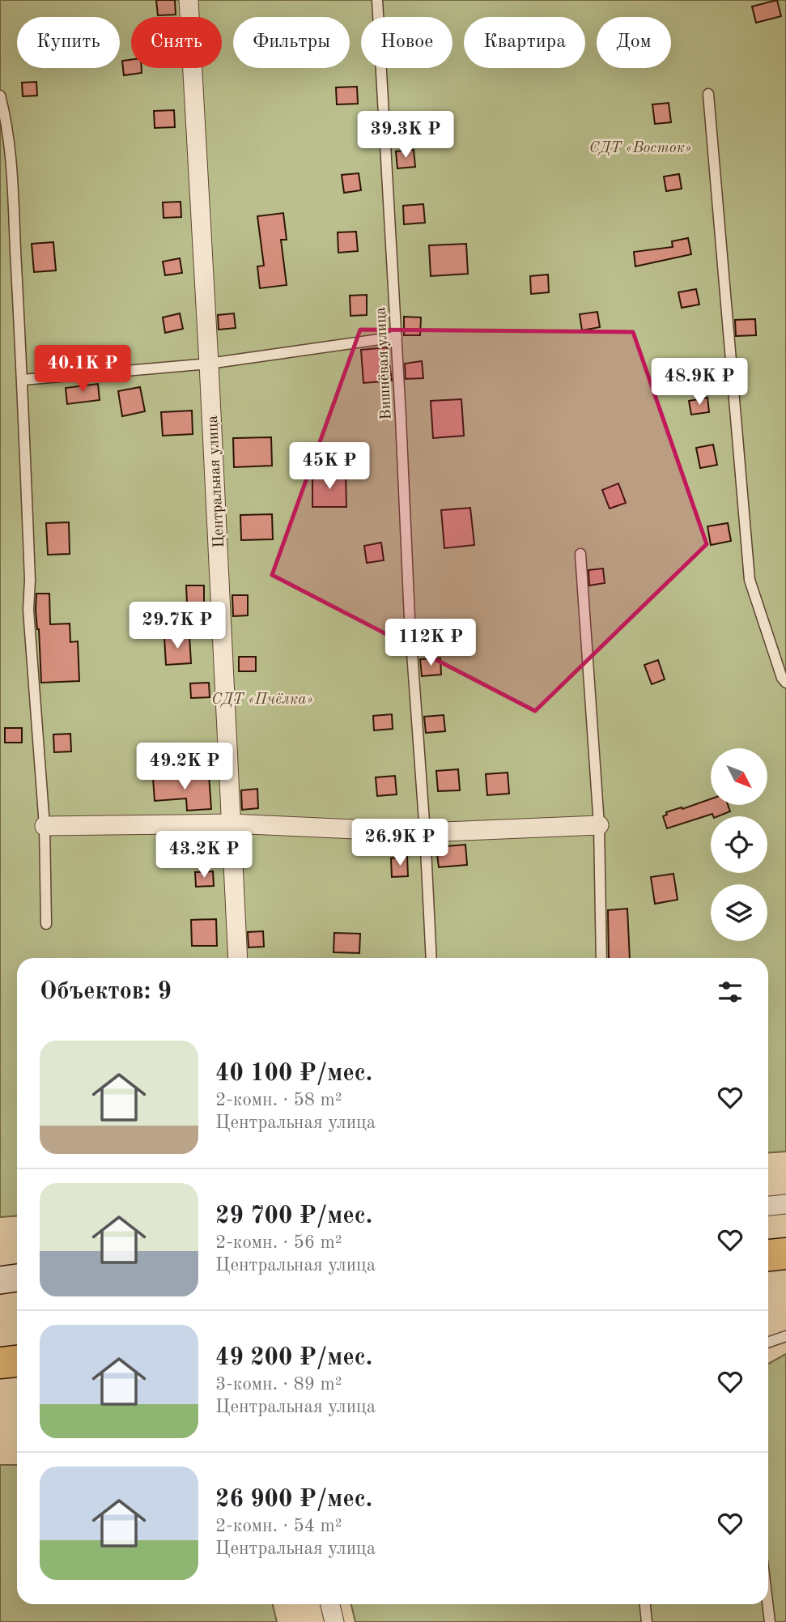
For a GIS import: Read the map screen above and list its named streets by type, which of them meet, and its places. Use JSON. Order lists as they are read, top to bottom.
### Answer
{
  "streets": {
    "street": ["Центральная улица"],
    "lane": ["Вишнёвая улица"]
  },
  "parks": ["СДТ «Восток»", "СДТ «Пчёлка»"],
  "north": "bottom right",
  "page": {
    "chip": [
      "Купить",
      "Снять",
      "Фильтры",
      "Новое",
      "Квартира",
      "Дом"
    ],
    "price": [
      "39.3K ₽",
      "40.1K ₽",
      "48.9K ₽",
      "45K ₽",
      "29.7K ₽",
      "112K ₽",
      "49.2K ₽",
      "26.9K ₽",
      "43.2K ₽"
    ],
    "heading": "Объектов: 9",
    "list": [
      {
        "name": "40 100 ₽/мес.",
        "note": "2-комн. · 58 m² · Центральная улица"
      },
      {
        "name": "29 700 ₽/мес.",
        "note": "2-комн. · 56 m² · Центральная улица"
      },
      {
        "name": "49 200 ₽/мес.",
        "note": "3-комн. · 89 m² · Центральная улица"
      },
      {
        "name": "26 900 ₽/мес.",
        "note": "2-комн. · 54 m² · Центральная улица"
      }
    ]
  }
}
